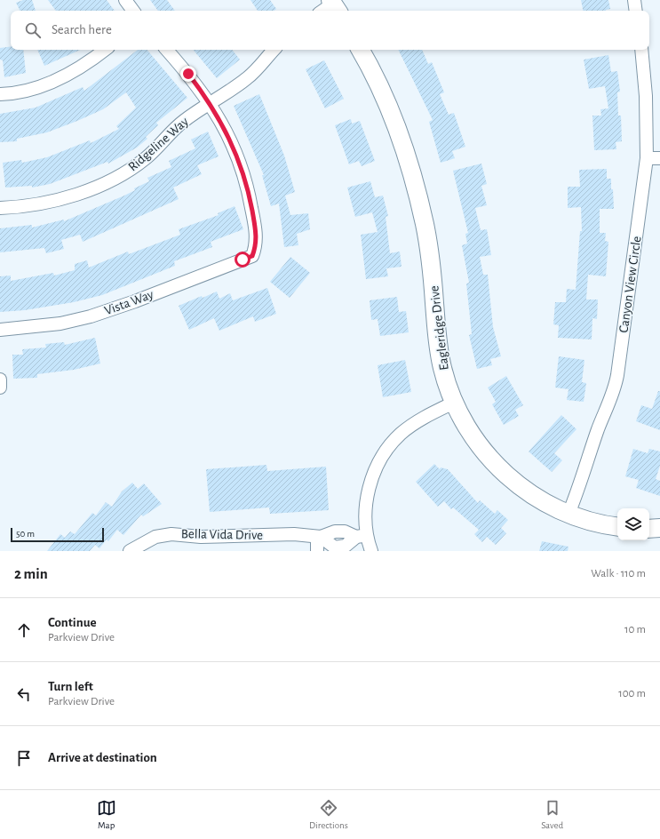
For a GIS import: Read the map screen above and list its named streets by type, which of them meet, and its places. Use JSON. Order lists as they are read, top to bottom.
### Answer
{
  "streets": {
    "main road": ["Eagleridge Drive"],
    "street": [
      "Ridgeline Way",
      "Canyon View Circle",
      "Vista Way",
      "Bella Vida Drive"
    ]
  },
  "crossings": [
    ["Ridgeline Way", "Vista Way"],
    ["Canyon View Circle", "Eagleridge Drive"]
  ],
  "scale_bar": "50 m",
  "page": {
    "search": "Search here",
    "scale": "50 m",
    "heading": ["2 min", "Walk · 110 m"],
    "list": [
      ["Continue", "Parkview Drive", "10 m"],
      ["Turn left", "Parkview Drive", "100 m"],
      "Arrive at destination"
    ],
    "nav": ["Map", "Directions", "Saved"]
  }
}
